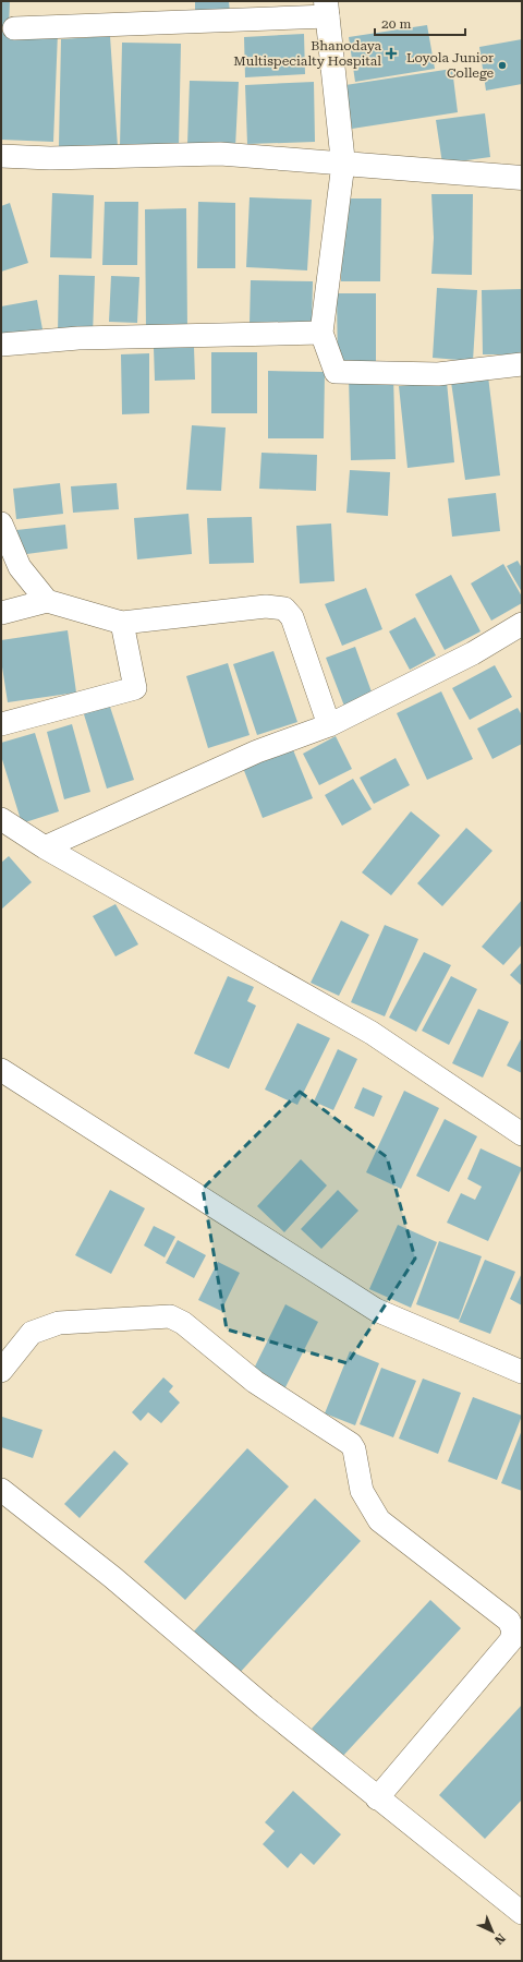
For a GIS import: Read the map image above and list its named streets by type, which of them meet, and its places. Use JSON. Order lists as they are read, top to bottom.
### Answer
{
  "places": {
    "health": ["Bhanodaya Multispecialty Hospital"],
    "other": ["Loyola Junior College"]
  },
  "scale_bar": "20 m",
  "north": "bottom right"
}
